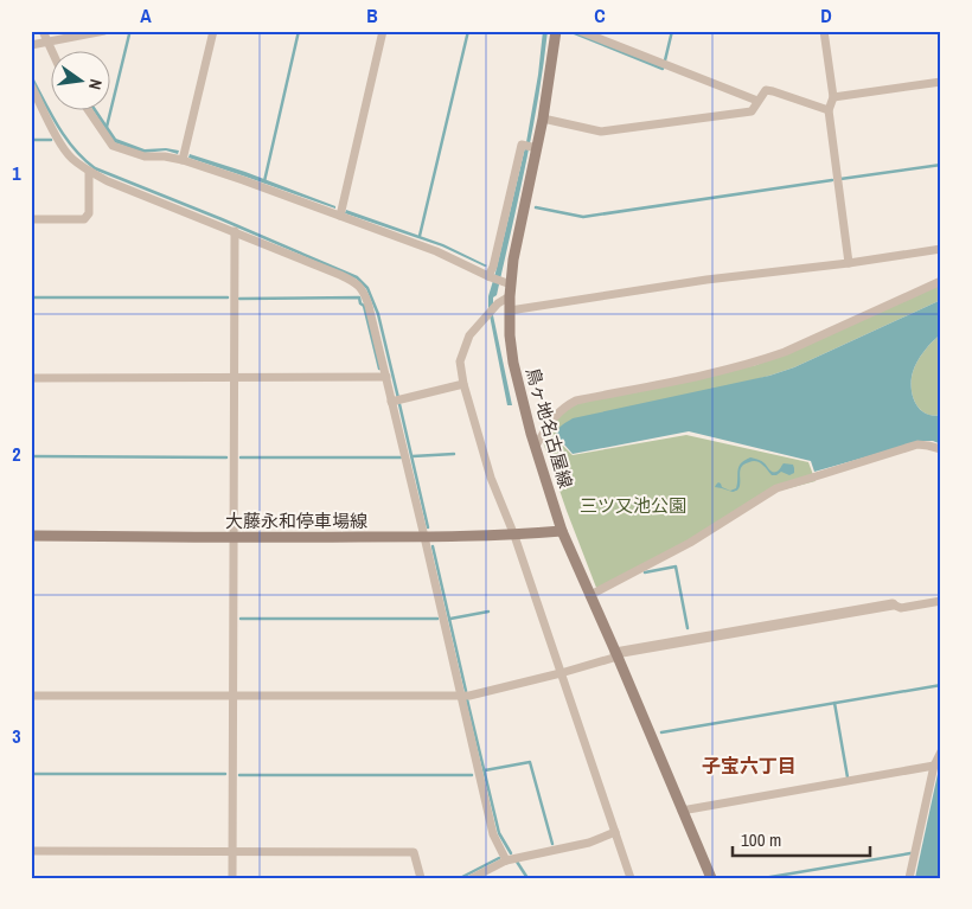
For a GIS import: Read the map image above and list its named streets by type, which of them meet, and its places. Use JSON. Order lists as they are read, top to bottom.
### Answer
{
  "streets": {
    "main road": ["鳥ヶ地名古屋線", "大藤永和停車場線"]
  },
  "crossings": [
    ["鳥ヶ地名古屋線", "大藤永和停車場線"]
  ],
  "districts": ["子宝六丁目"],
  "parks": ["三ツ又池公園"],
  "scale_bar": "100 m",
  "north": "right",
  "grid": {
    "columns": [
      "A",
      "B",
      "C",
      "D"
    ],
    "rows": ["1", "2", "3"]
  }
}
